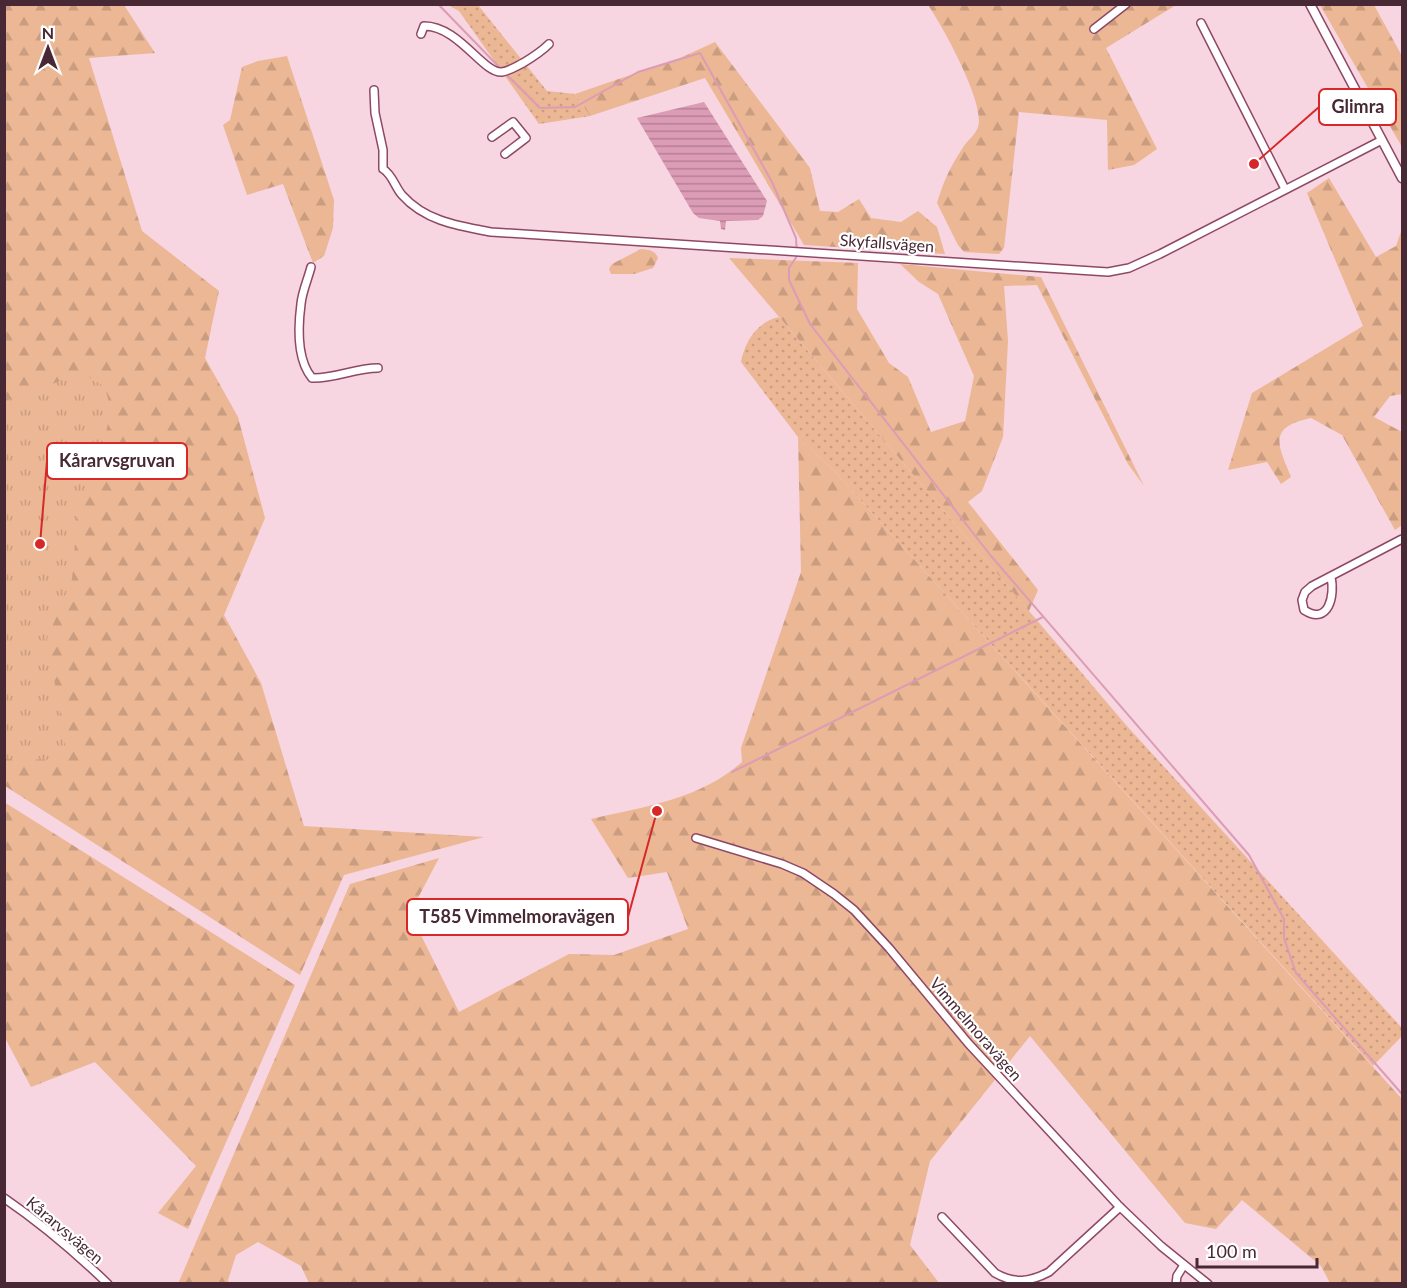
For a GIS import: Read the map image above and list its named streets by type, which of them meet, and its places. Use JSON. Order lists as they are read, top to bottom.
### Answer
{
  "streets": {
    "street": ["Skyfallsvägen", "Vimmelmoravägen", "Kårarvsvägen"]
  },
  "places": ["Glimra", "Kårarvsgruvan", "T585 Vimmelmoravägen"],
  "scale_bar": "100 m",
  "north": "top"
}
